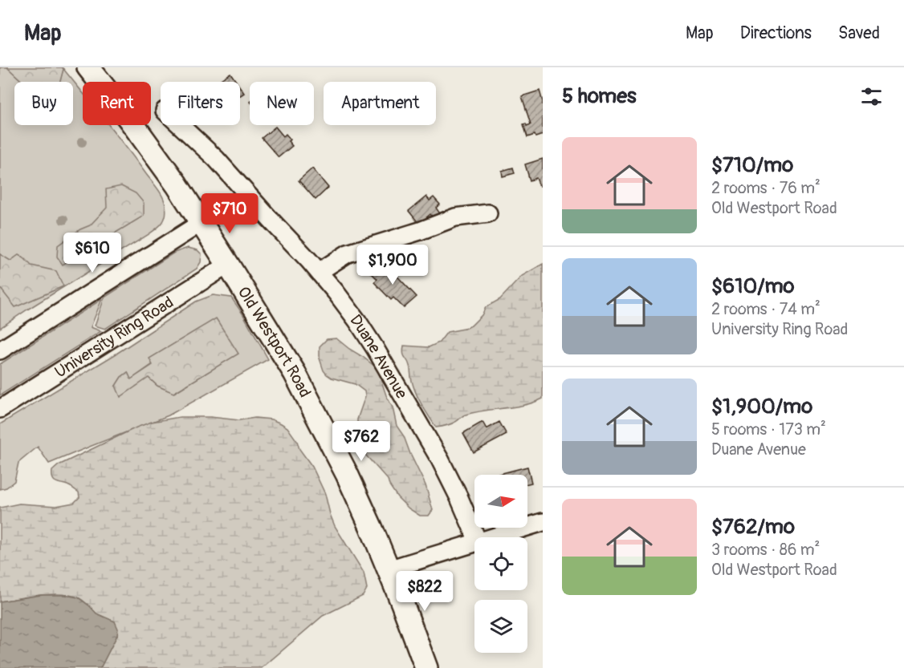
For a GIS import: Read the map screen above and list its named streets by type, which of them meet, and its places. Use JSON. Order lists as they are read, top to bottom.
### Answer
{
  "streets": {
    "main road": ["Old Westport Road"],
    "street": ["University Ring Road", "Duane Avenue"]
  },
  "crossings": [
    ["University Ring Road", "Old Westport Road"]
  ],
  "north": "right",
  "page": {
    "header": "Map",
    "nav": ["Map", "Directions", "Saved"],
    "heading": "5 homes",
    "chip": [
      "Buy",
      "Rent",
      "Filters",
      "New",
      "Apartment"
    ],
    "list": [
      {
        "name": "$710/mo",
        "note": "2 rooms · 76 m² · Old Westport Road"
      },
      {
        "name": "$610/mo",
        "note": "2 rooms · 74 m² · University Ring Road"
      },
      {
        "name": "$1,900/mo",
        "note": "5 rooms · 173 m² · Duane Avenue"
      },
      {
        "name": "$762/mo",
        "note": "3 rooms · 86 m² · Old Westport Road"
      }
    ],
    "price": [
      "$710",
      "$610",
      "$1,900",
      "$762",
      "$822"
    ]
  }
}
